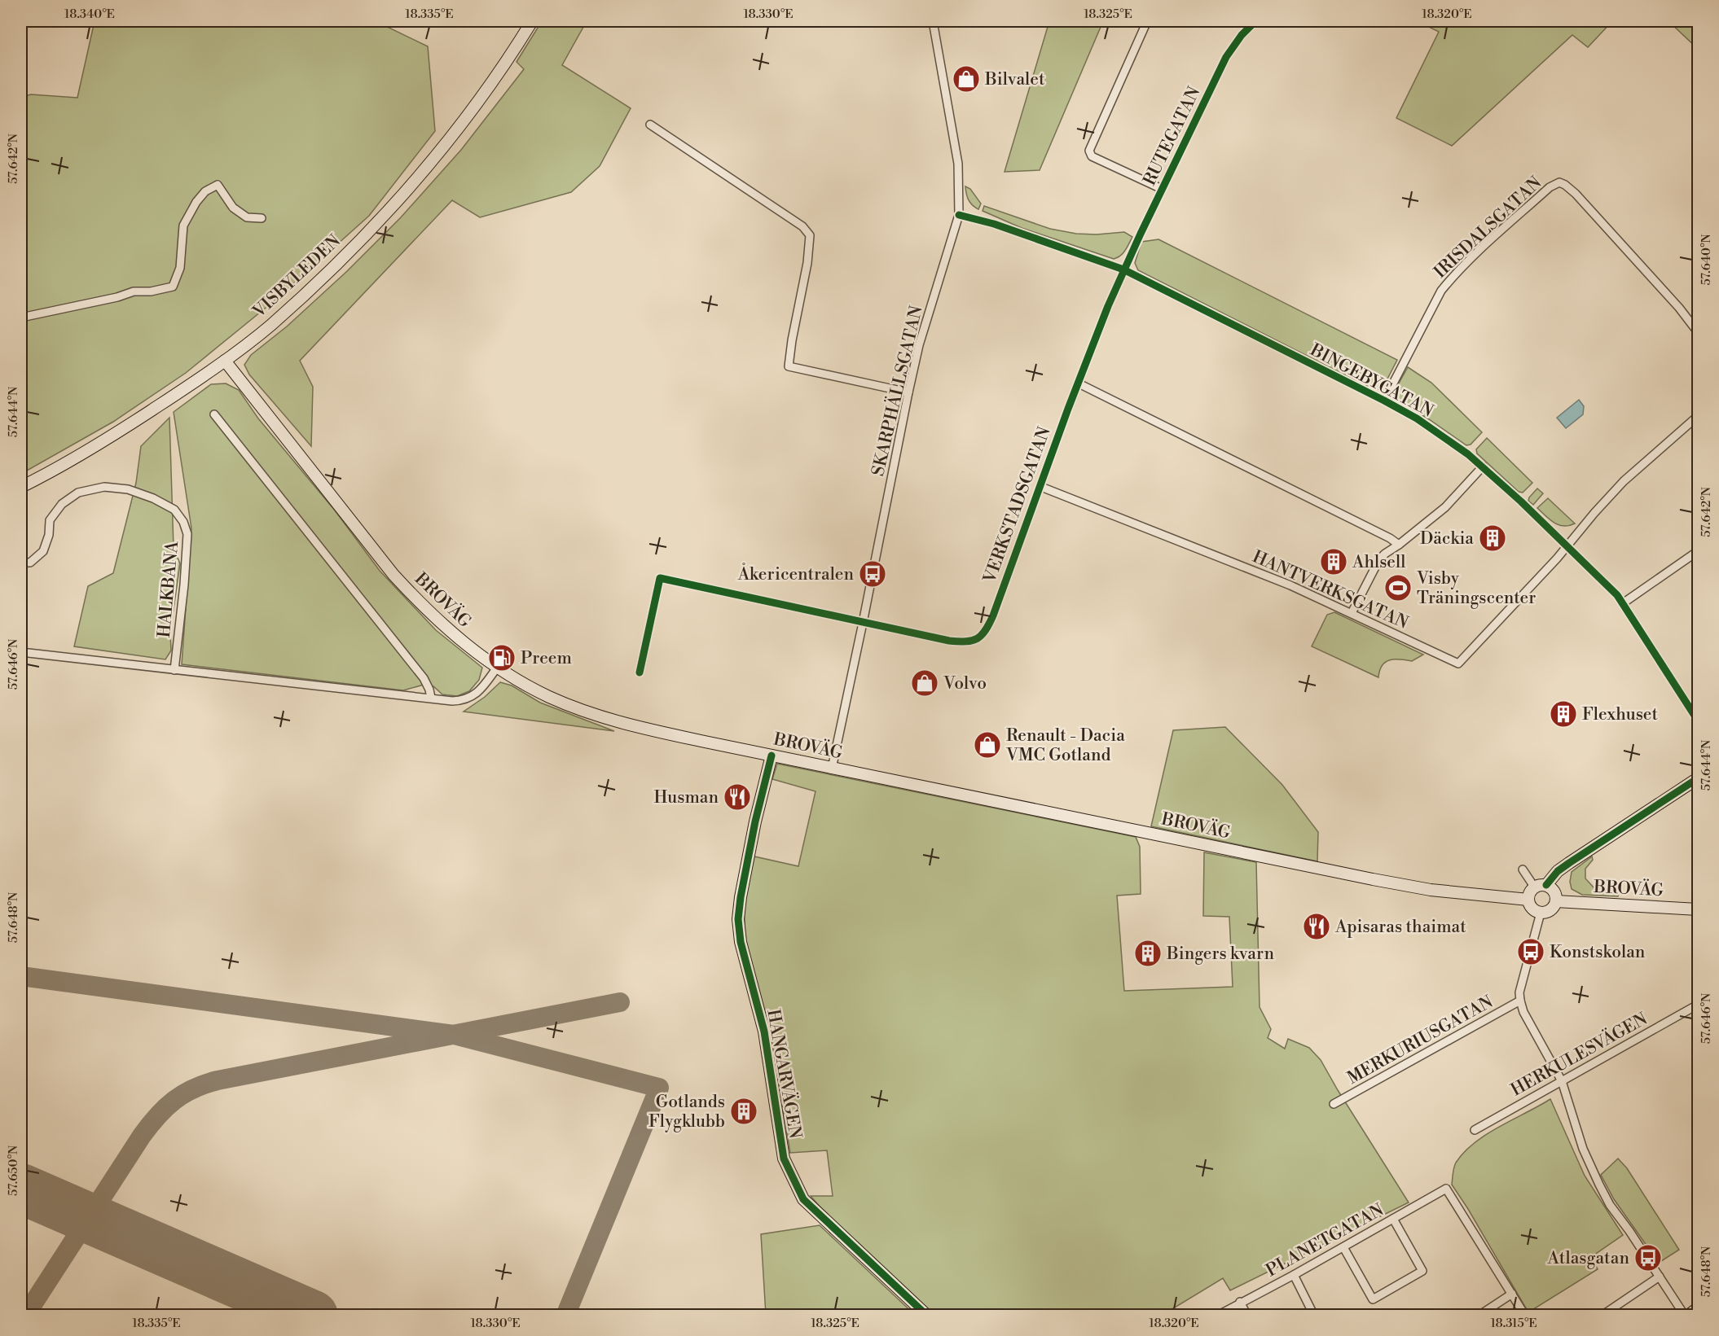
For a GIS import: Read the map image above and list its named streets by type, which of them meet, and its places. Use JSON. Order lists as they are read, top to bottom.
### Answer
{
  "streets": {
    "main road": ["VISBYLEDEN", "BROVÄG", "HANGARVÄGEN"],
    "street": [
      "RUTEGATAN",
      "IRISDALSGATAN",
      "BINGEBYGATAN",
      "SKARPHÄLLSGATAN",
      "VERKSTADSGATAN",
      "HALKBANA",
      "HANTVERKSGATAN",
      "MERKURIUSGATAN",
      "HERKULESVÄGEN",
      "PLANETGATAN"
    ]
  },
  "crossings": [
    ["RUTEGATAN", "BINGEBYGATAN"],
    ["RUTEGATAN", "VERKSTADSGATAN"],
    ["IRISDALSGATAN", "BINGEBYGATAN"],
    ["VISBYLEDEN", "BROVÄG"],
    ["BINGEBYGATAN", "SKARPHÄLLSGATAN"],
    ["BINGEBYGATAN", "VERKSTADSGATAN"],
    ["BINGEBYGATAN", "HANTVERKSGATAN"],
    ["SKARPHÄLLSGATAN", "VERKSTADSGATAN"],
    ["SKARPHÄLLSGATAN", "BROVÄG"],
    ["VERKSTADSGATAN", "HANTVERKSGATAN"],
    ["BROVÄG", "HANGARVÄGEN"]
  ],
  "places": {
    "shop": ["Bilvalet", "Volvo", "Renault - Dacia VMC Gotland"],
    "building": [
      "Däckia",
      "Ahlsell",
      "Flexhuset",
      "Bingers kvarn",
      "Gotlands Flygklubb"
    ],
    "bus stop": ["Åkericentralen", "Konstskolan", "Atlasgatan"],
    "sports": ["Visby Träningscenter"],
    "fuel station": ["Preem"],
    "restaurant": ["Husman", "Apisaras thaimat"]
  },
  "coordinates": [
    "18.340°E",
    "18.335°E",
    "18.330°E",
    "18.325°E",
    "18.320°E",
    "57.642°N",
    "57.640°N",
    "57.644°N",
    "57.646°N",
    "57.648°N",
    "57.650°N",
    "18.315°E"
  ]
}
